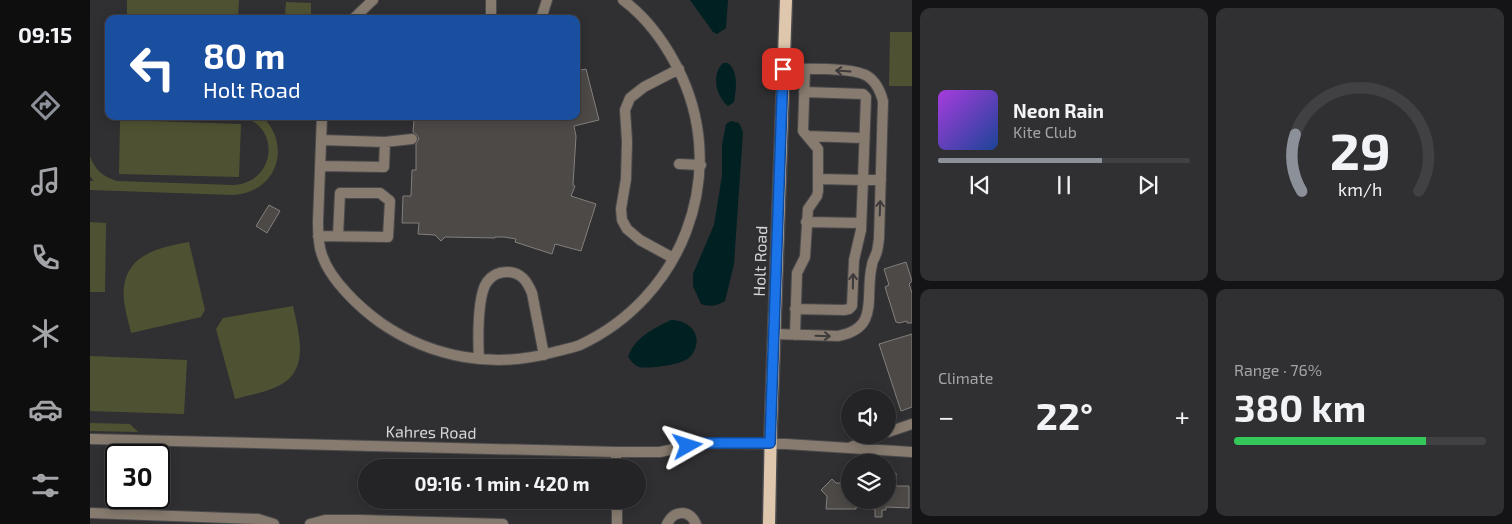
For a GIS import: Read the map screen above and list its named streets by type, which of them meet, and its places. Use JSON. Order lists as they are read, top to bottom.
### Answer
{
  "streets": {
    "main road": ["Holt Road"],
    "street": ["Kahres Road"]
  },
  "crossings": [
    ["Holt Road", "Kahres Road"]
  ],
  "page": {
    "tabs": "09:15",
    "turn": ["80 m", "Holt Road"],
    "song": ["Neon Rain", "Kite Club"],
    "tile": [
      "Climate",
      ["Range · 76%", "380 km"]
    ],
    "heat": ["−", "22°", "+"],
    "limit": "30",
    "trip": "09:16 · 1 min · 420 m",
    "gauge": ["29", "km/h"]
  }
}
